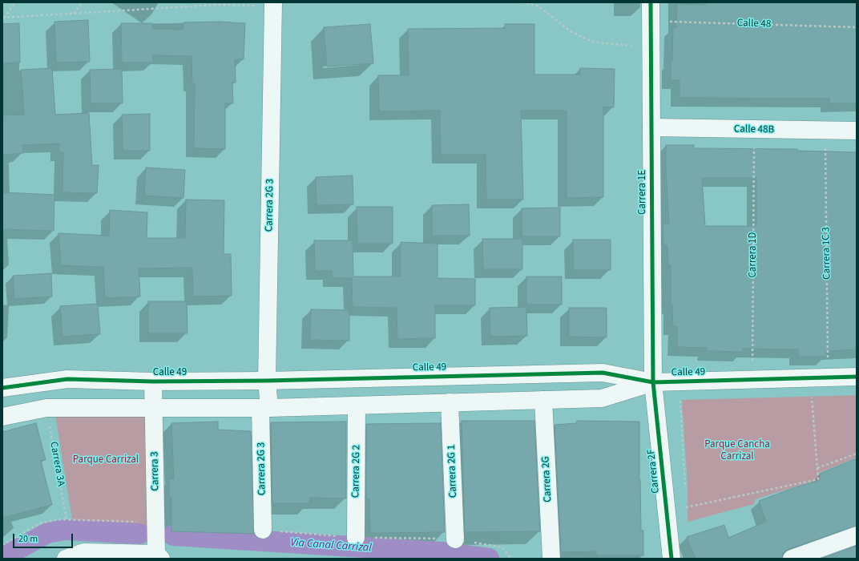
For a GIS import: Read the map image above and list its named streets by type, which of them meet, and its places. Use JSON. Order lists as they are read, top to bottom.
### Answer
{
  "streets": {
    "street": [
      "Calle 48B",
      "Carrera 1E",
      "Carrera 2G 3",
      "Calle 49",
      "Carrera 3",
      "Carrera 2G 2",
      "Carrera 2G 1",
      "Carrera 2F",
      "Carrera 2G"
    ],
    "path": [
      "Calle 48",
      "Carrera 1C 3",
      "Carrera 1D",
      "Carrera 3A"
    ]
  },
  "crossings": [
    ["Calle 48", "Carrera 1E"],
    ["Calle 48B", "Carrera 1E"],
    ["Calle 48B", "Carrera 1C 3"],
    ["Calle 48B", "Carrera 1D"],
    ["Carrera 1E", "Calle 49"],
    ["Carrera 1E", "Carrera 2F"],
    ["Carrera 2G 3", "Calle 49"],
    ["Carrera 1C 3", "Calle 49"],
    ["Carrera 1D", "Calle 49"],
    ["Calle 49", "Carrera 3A"],
    ["Calle 49", "Carrera 3"],
    ["Calle 49", "Carrera 2G 2"],
    ["Calle 49", "Carrera 2G 1"],
    ["Calle 49", "Carrera 2F"],
    ["Calle 49", "Carrera 2G"]
  ],
  "water": ["Via Canal Carrizal"],
  "parks": ["Parque Cancha Carrizal", "Parque Carrizal"],
  "scale_bar": "20 m"
}
